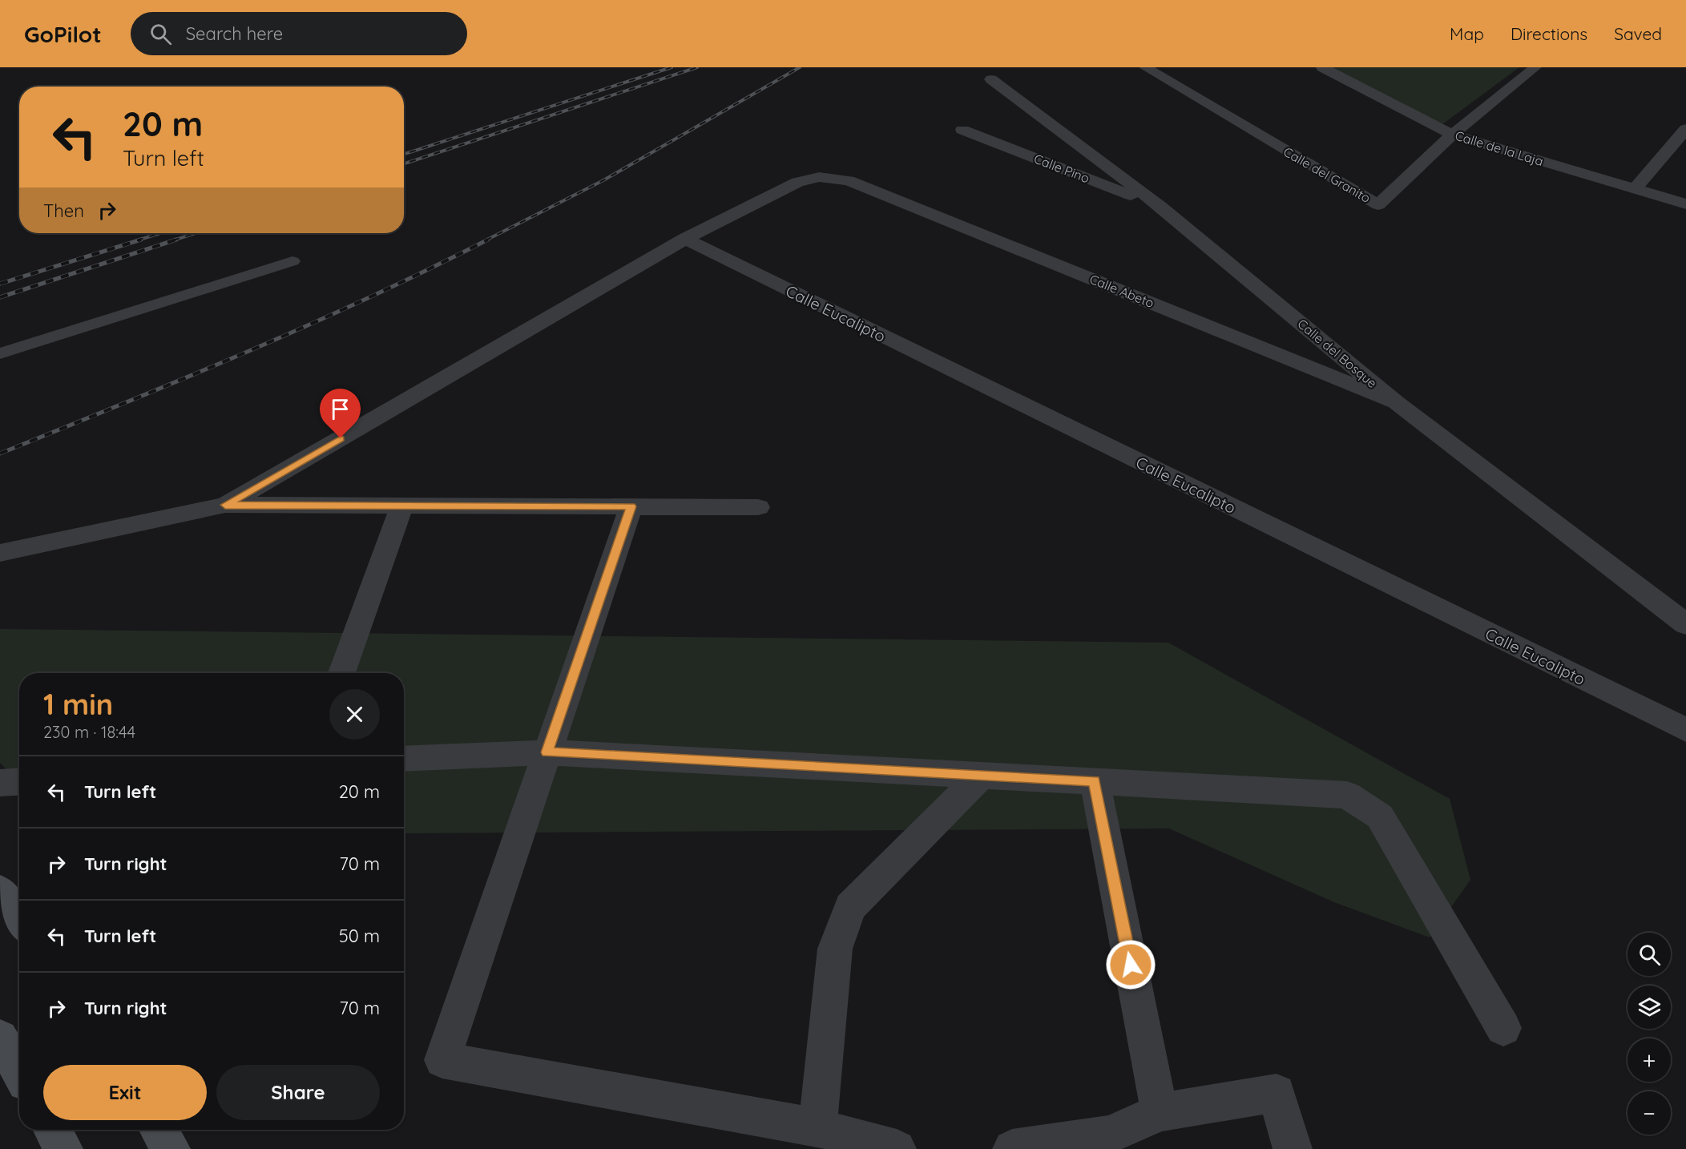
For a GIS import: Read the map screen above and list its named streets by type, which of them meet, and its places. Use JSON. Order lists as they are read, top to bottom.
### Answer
{
  "streets": {
    "street": [
      "Calle de la Laja",
      "Calle Pino",
      "Calle del Granito",
      "Calle Abeto",
      "Calle Eucalipto",
      "Calle del Bosque"
    ]
  },
  "crossings": [
    ["Calle de la Laja", "Calle del Granito"],
    ["Calle Pino", "Calle del Bosque"],
    ["Calle Abeto", "Calle Eucalipto"],
    ["Calle Abeto", "Calle del Bosque"]
  ],
  "page": {
    "header": "GoPilot",
    "search": "Search here",
    "nav": ["Map", "Directions", "Saved"],
    "turn": ["20 m", "Turn left"],
    "then": "Then",
    "heading": ["1 min", "230 m · 18:44"],
    "list": [
      {
        "name": "Turn left",
        "value": "20 m"
      },
      {
        "name": "Turn right",
        "value": "70 m"
      },
      {
        "name": "Turn left",
        "value": "50 m"
      },
      {
        "name": "Turn right",
        "value": "70 m"
      }
    ],
    "map_buttons": ["+", "−"],
    "buttons": ["Exit", "Share"]
  }
}
